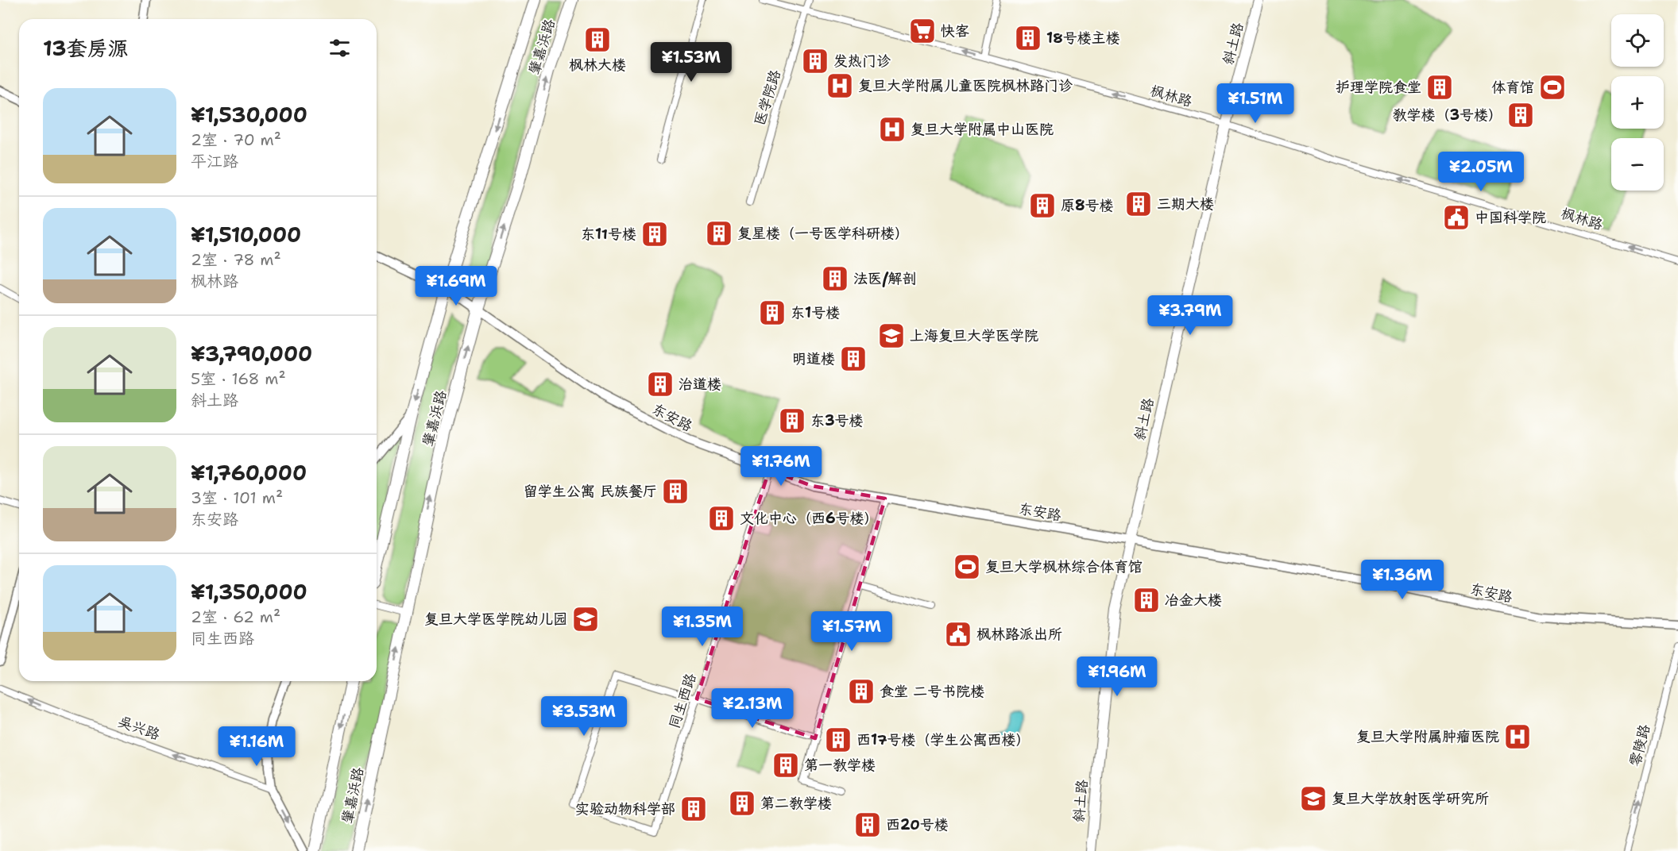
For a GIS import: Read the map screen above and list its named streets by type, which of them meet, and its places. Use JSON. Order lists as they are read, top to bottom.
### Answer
{
  "streets": {
    "main road": ["斜土路", "肇嘉浜路"],
    "street": [
      "枫林路",
      "医学院路",
      "东安路",
      "同生西路",
      "吴兴路",
      "零陵路"
    ]
  },
  "crossings": [
    ["斜土路", "枫林路"],
    ["斜土路", "东安路"],
    ["肇嘉浜路", "东安路"],
    ["枫林路", "医学院路"],
    ["东安路", "同生西路"]
  ],
  "one_way": ["枫林路", "吴兴路", "零陵路"],
  "places": {
    "supermarket": ["快客"],
    "building": [
      "18号楼主楼",
      "枫林大楼",
      "发热门诊",
      "护理学院食堂",
      "教学楼（3号楼）",
      "三期大楼",
      "原8号楼",
      "复星楼（一号医学科研楼）",
      "东11号楼",
      "法医/解剖",
      "东1号楼",
      "明道楼",
      "治道楼",
      "东3号楼",
      "留学生公寓 民族餐厅",
      "文化中心（西6号楼）",
      "冶金大楼",
      "食堂 二号书院楼",
      "西17号楼（学生公寓西楼）",
      "第一教学楼",
      "第二教学楼",
      "实验动物科学部",
      "西20号楼"
    ],
    "hospital": ["复旦大学附属儿童医院枫林路门诊", "复旦大学附属中山医院", "复旦大学附属肿瘤医院"],
    "sports": ["体育馆", "复旦大学枫林综合体育馆"],
    "public building": ["中国科学院", "枫林路派出所"],
    "school or university": ["上海复旦大学医学院", "复旦大学医学院幼儿园", "复旦大学放射医学研究所"]
  },
  "page": {
    "map_buttons": ["+", "−"],
    "heading": "13套房源",
    "price": [
      "¥1.53M",
      "¥1.51M",
      "¥2.05M",
      "¥1.69M",
      "¥3.79M",
      "¥1.76M",
      "¥1.36M",
      "¥1.35M",
      "¥1.57M",
      "¥1.96M",
      "¥2.13M",
      "¥3.53M",
      "¥1.16M"
    ],
    "list": [
      {
        "name": "¥1,530,000",
        "note": "2室 · 70 m² · 平江路"
      },
      {
        "name": "¥1,510,000",
        "note": "2室 · 78 m² · 枫林路"
      },
      {
        "name": "¥3,790,000",
        "note": "5室 · 168 m² · 斜土路"
      },
      {
        "name": "¥1,760,000",
        "note": "3室 · 101 m² · 东安路"
      },
      {
        "name": "¥1,350,000",
        "note": "2室 · 62 m² · 同生西路"
      }
    ]
  }
}
